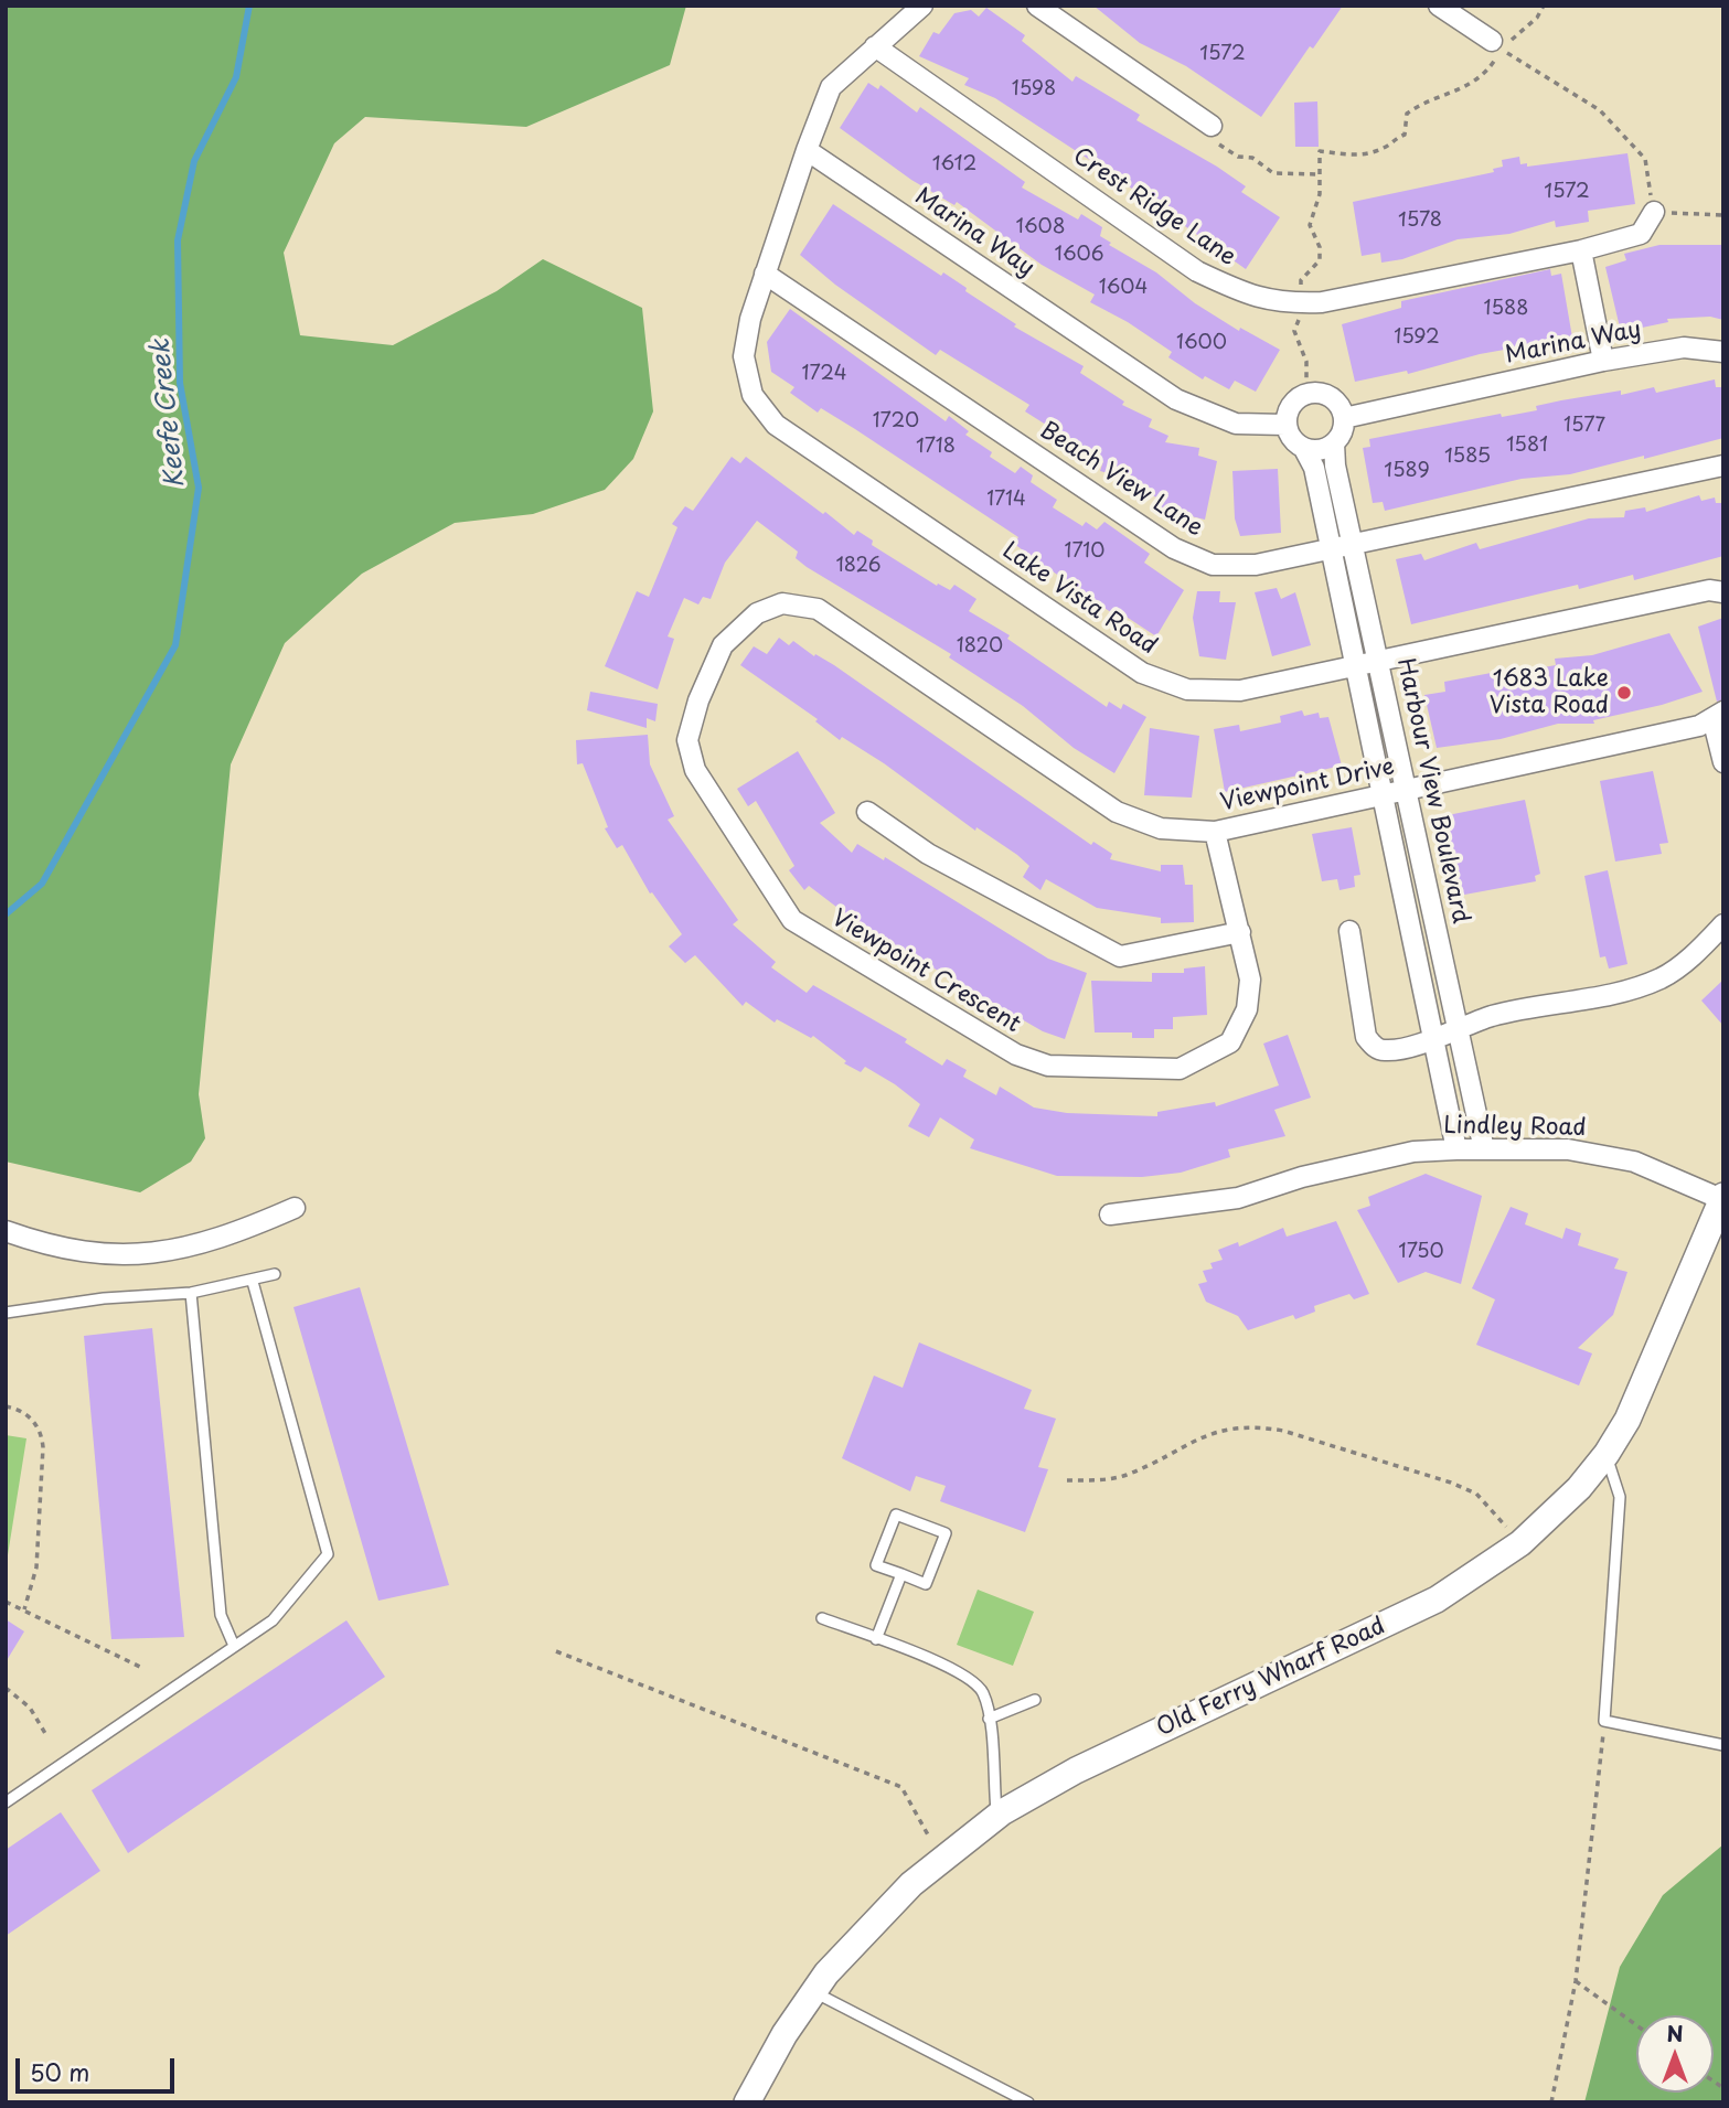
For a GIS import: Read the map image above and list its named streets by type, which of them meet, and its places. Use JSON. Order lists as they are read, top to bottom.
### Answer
{
  "streets": {
    "street": [
      "Crest Ridge Lane",
      "Marina Way",
      "Beach View Lane",
      "Lake Vista Road",
      "Viewpoint Drive",
      "Harbour View Boulevard",
      "Viewpoint Crescent",
      "Lindley Road",
      "Old Ferry Wharf Road"
    ]
  },
  "crossings": [
    ["Marina Way", "Lake Vista Road"],
    ["Marina Way", "Harbour View Boulevard"],
    ["Beach View Lane", "Lake Vista Road"],
    ["Beach View Lane", "Harbour View Boulevard"],
    ["Lake Vista Road", "Harbour View Boulevard"],
    ["Viewpoint Drive", "Harbour View Boulevard"],
    ["Viewpoint Drive", "Viewpoint Crescent"],
    ["Harbour View Boulevard", "Lindley Road"],
    ["Lindley Road", "Old Ferry Wharf Road"]
  ],
  "water": ["Keefe Creek"],
  "places": ["1683 Lake Vista Road"],
  "house_numbers": [
    "1572",
    "1598",
    "1612",
    "1572",
    "1578",
    "1608",
    "1606",
    "1604",
    "1588",
    "1592",
    "1600",
    "1724",
    "1720",
    "1577",
    "1581",
    "1718",
    "1585",
    "1589",
    "1714",
    "1710",
    "1826",
    "1820",
    "1750"
  ],
  "scale_bar": "50 m",
  "north": "top"
}
